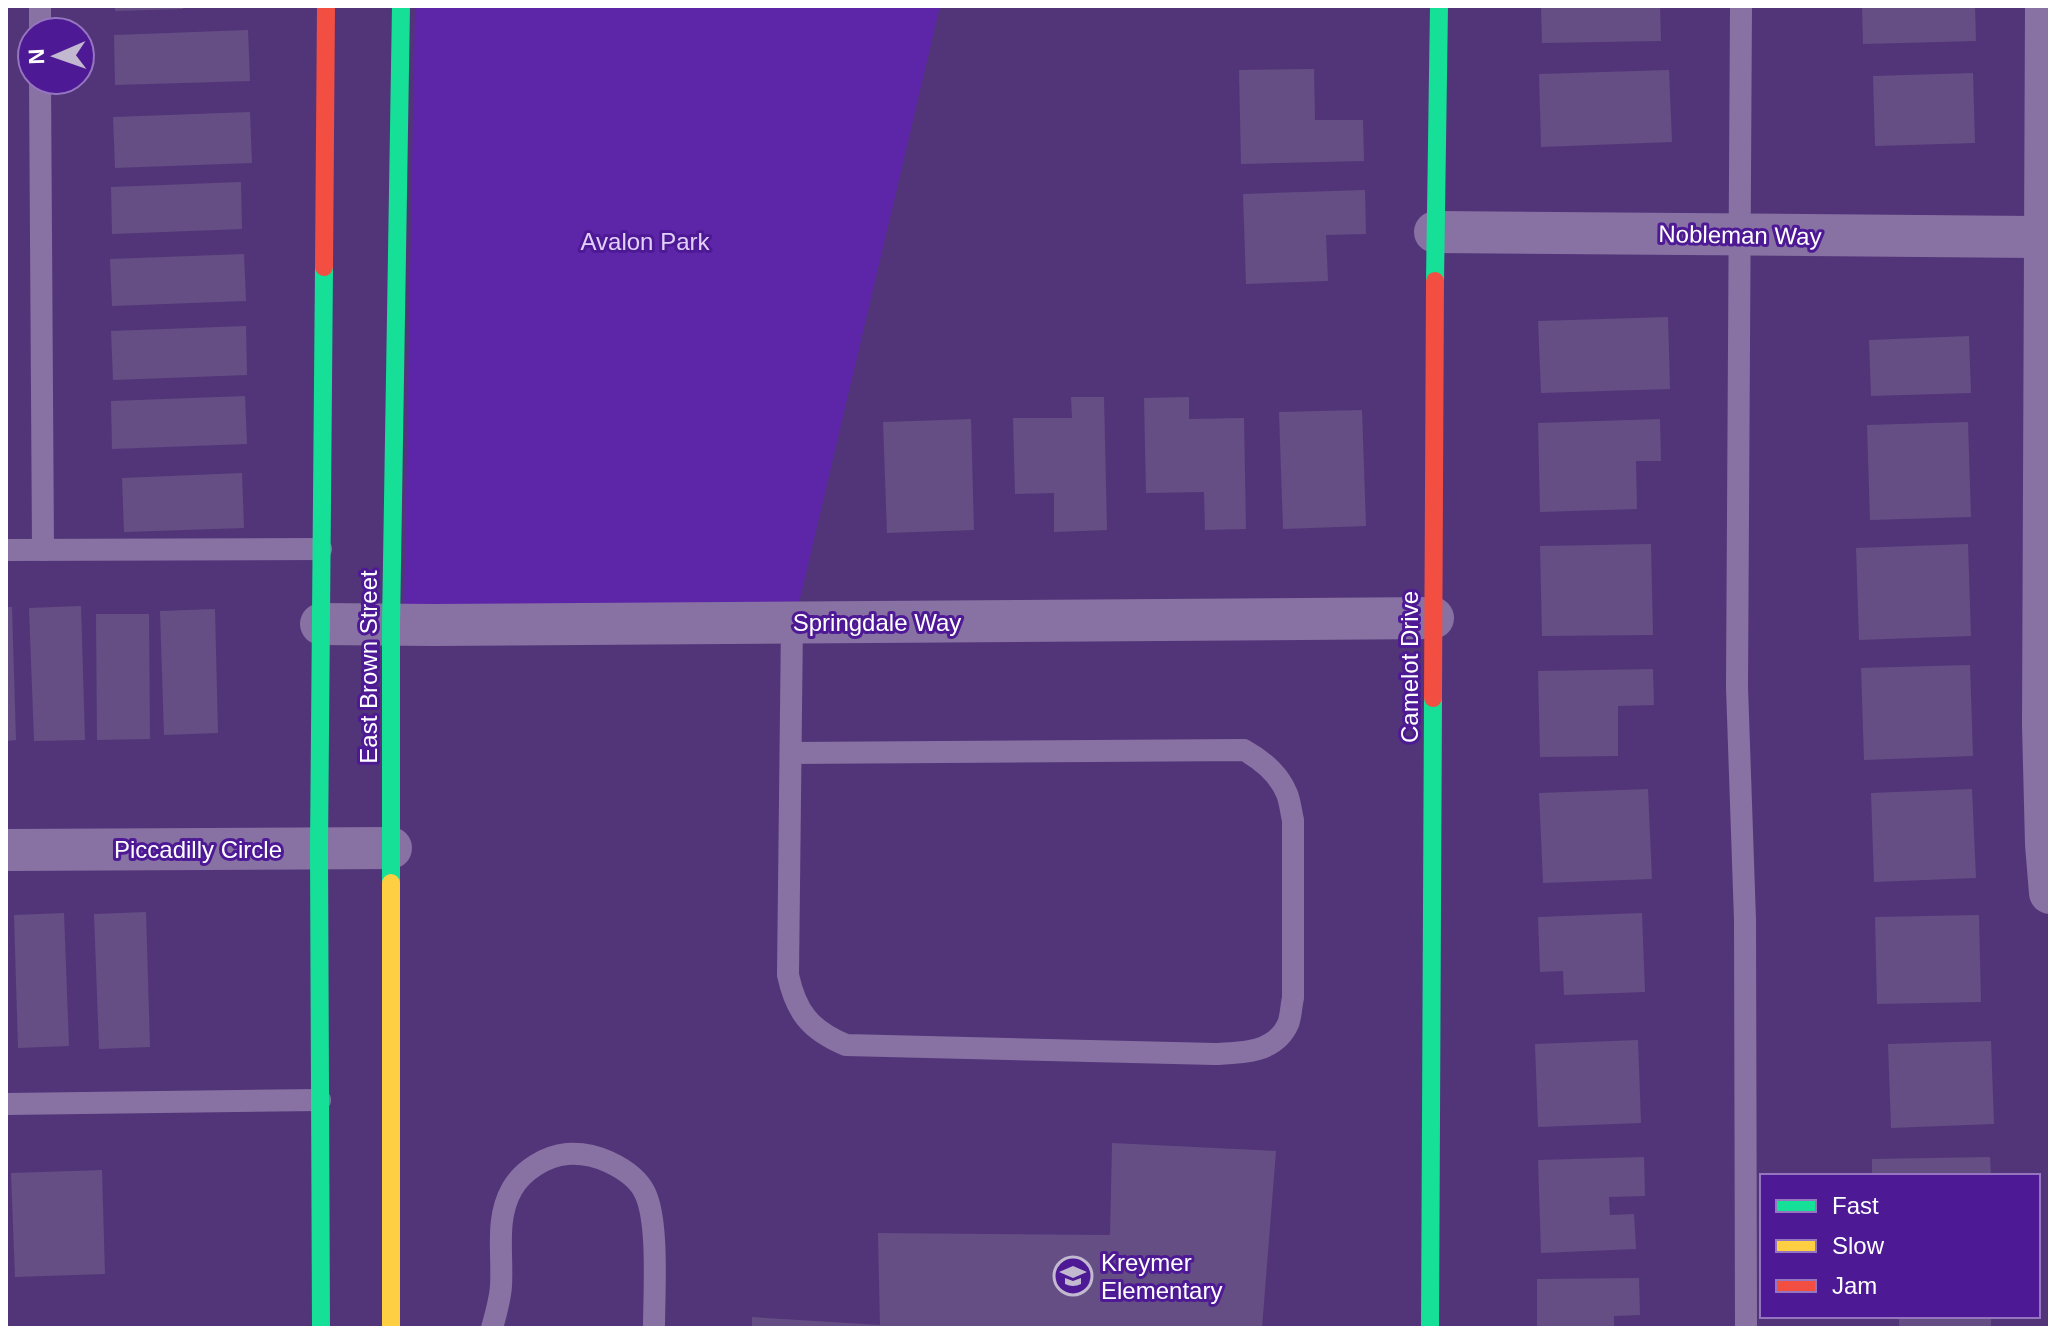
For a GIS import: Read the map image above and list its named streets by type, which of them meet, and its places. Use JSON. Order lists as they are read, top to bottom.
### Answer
{
  "streets": {
    "main road": ["East Brown Street", "Camelot Drive"],
    "street": ["Nobleman Way", "Springdale Way", "Piccadilly Circle"]
  },
  "crossings": [
    ["Nobleman Way", "Camelot Drive"],
    ["Springdale Way", "East Brown Street"],
    ["Springdale Way", "Camelot Drive"],
    ["East Brown Street", "Piccadilly Circle"]
  ],
  "parks": ["Avalon Park"],
  "places": {
    "school or university": ["Kreymer Elementary"]
  },
  "legend": ["Fast", "Slow", "Jam"],
  "north": "left"
}
